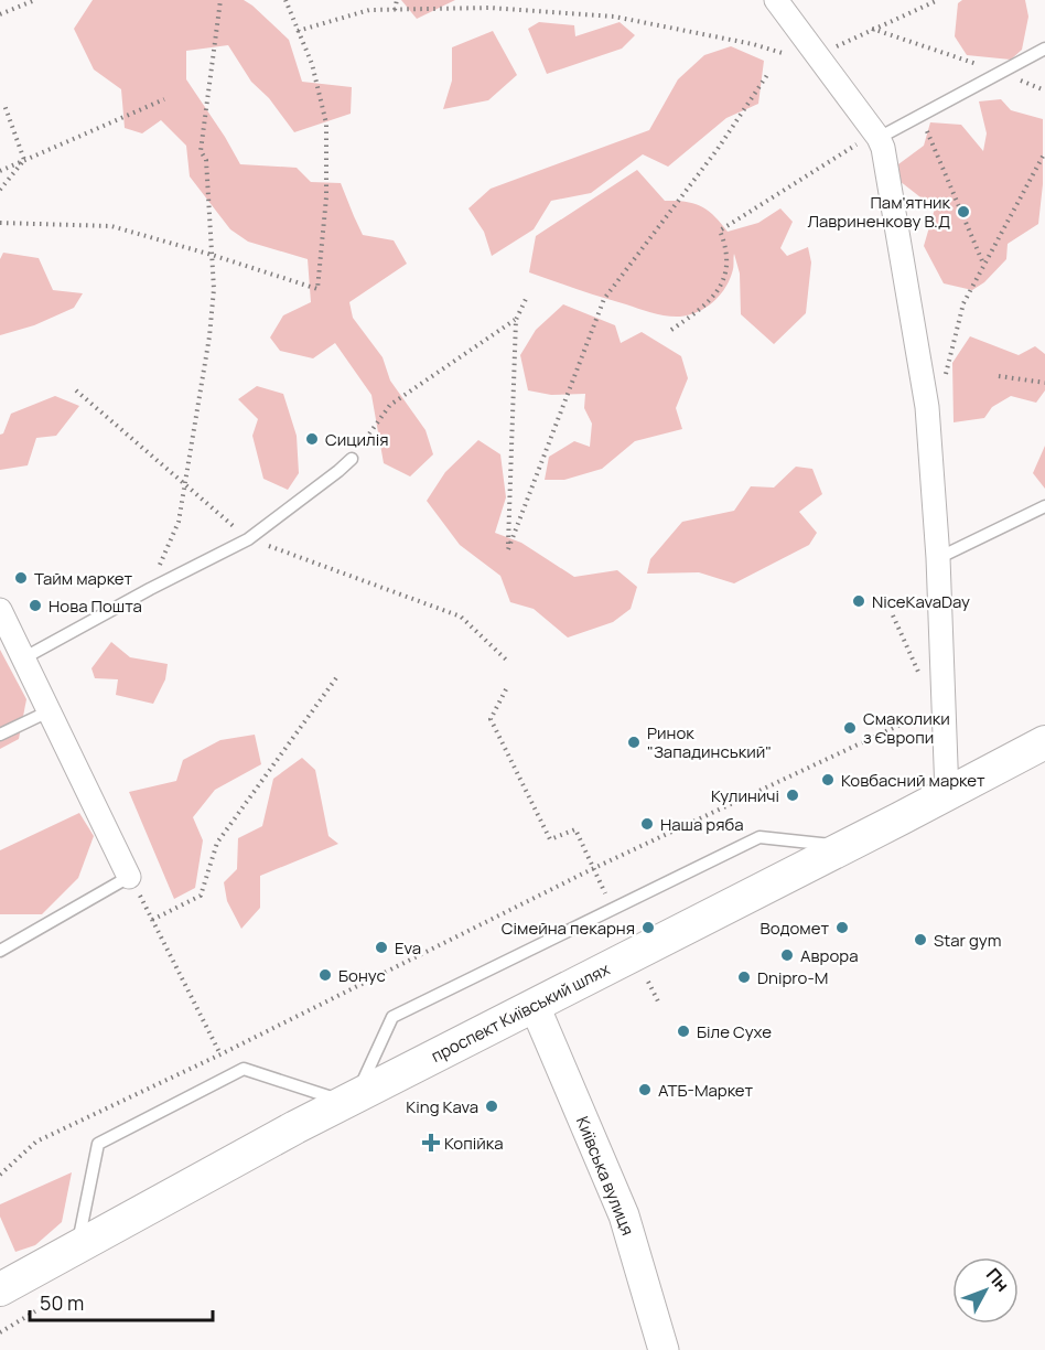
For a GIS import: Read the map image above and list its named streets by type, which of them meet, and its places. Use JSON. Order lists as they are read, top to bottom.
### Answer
{
  "streets": {
    "main road": ["проспект Київський шлях"],
    "street": ["Київська вулиця"]
  },
  "crossings": [
    ["проспект Київський шлях", "Київська вулиця"]
  ],
  "places": {
    "other": [
      "Пам'ятник Лавриненкову В.Д",
      "Сицилія",
      "Тайм маркет",
      "NiceKavaDay",
      "Нова Пошта",
      "Смаколики з Європи",
      "Ринок \"Западинський\"",
      "Ковбасний маркет",
      "Кулиничі",
      "Наша ряба",
      "Сімейна пекарня",
      "Водомет",
      "Star gym",
      "Eva",
      "Аврора",
      "Бонус",
      "Dnipro-M",
      "Біле Сухе",
      "АТБ-Маркет",
      "King Kava"
    ],
    "health": ["Копійка"]
  },
  "scale_bar": "50 m",
  "north": "top right"
}
